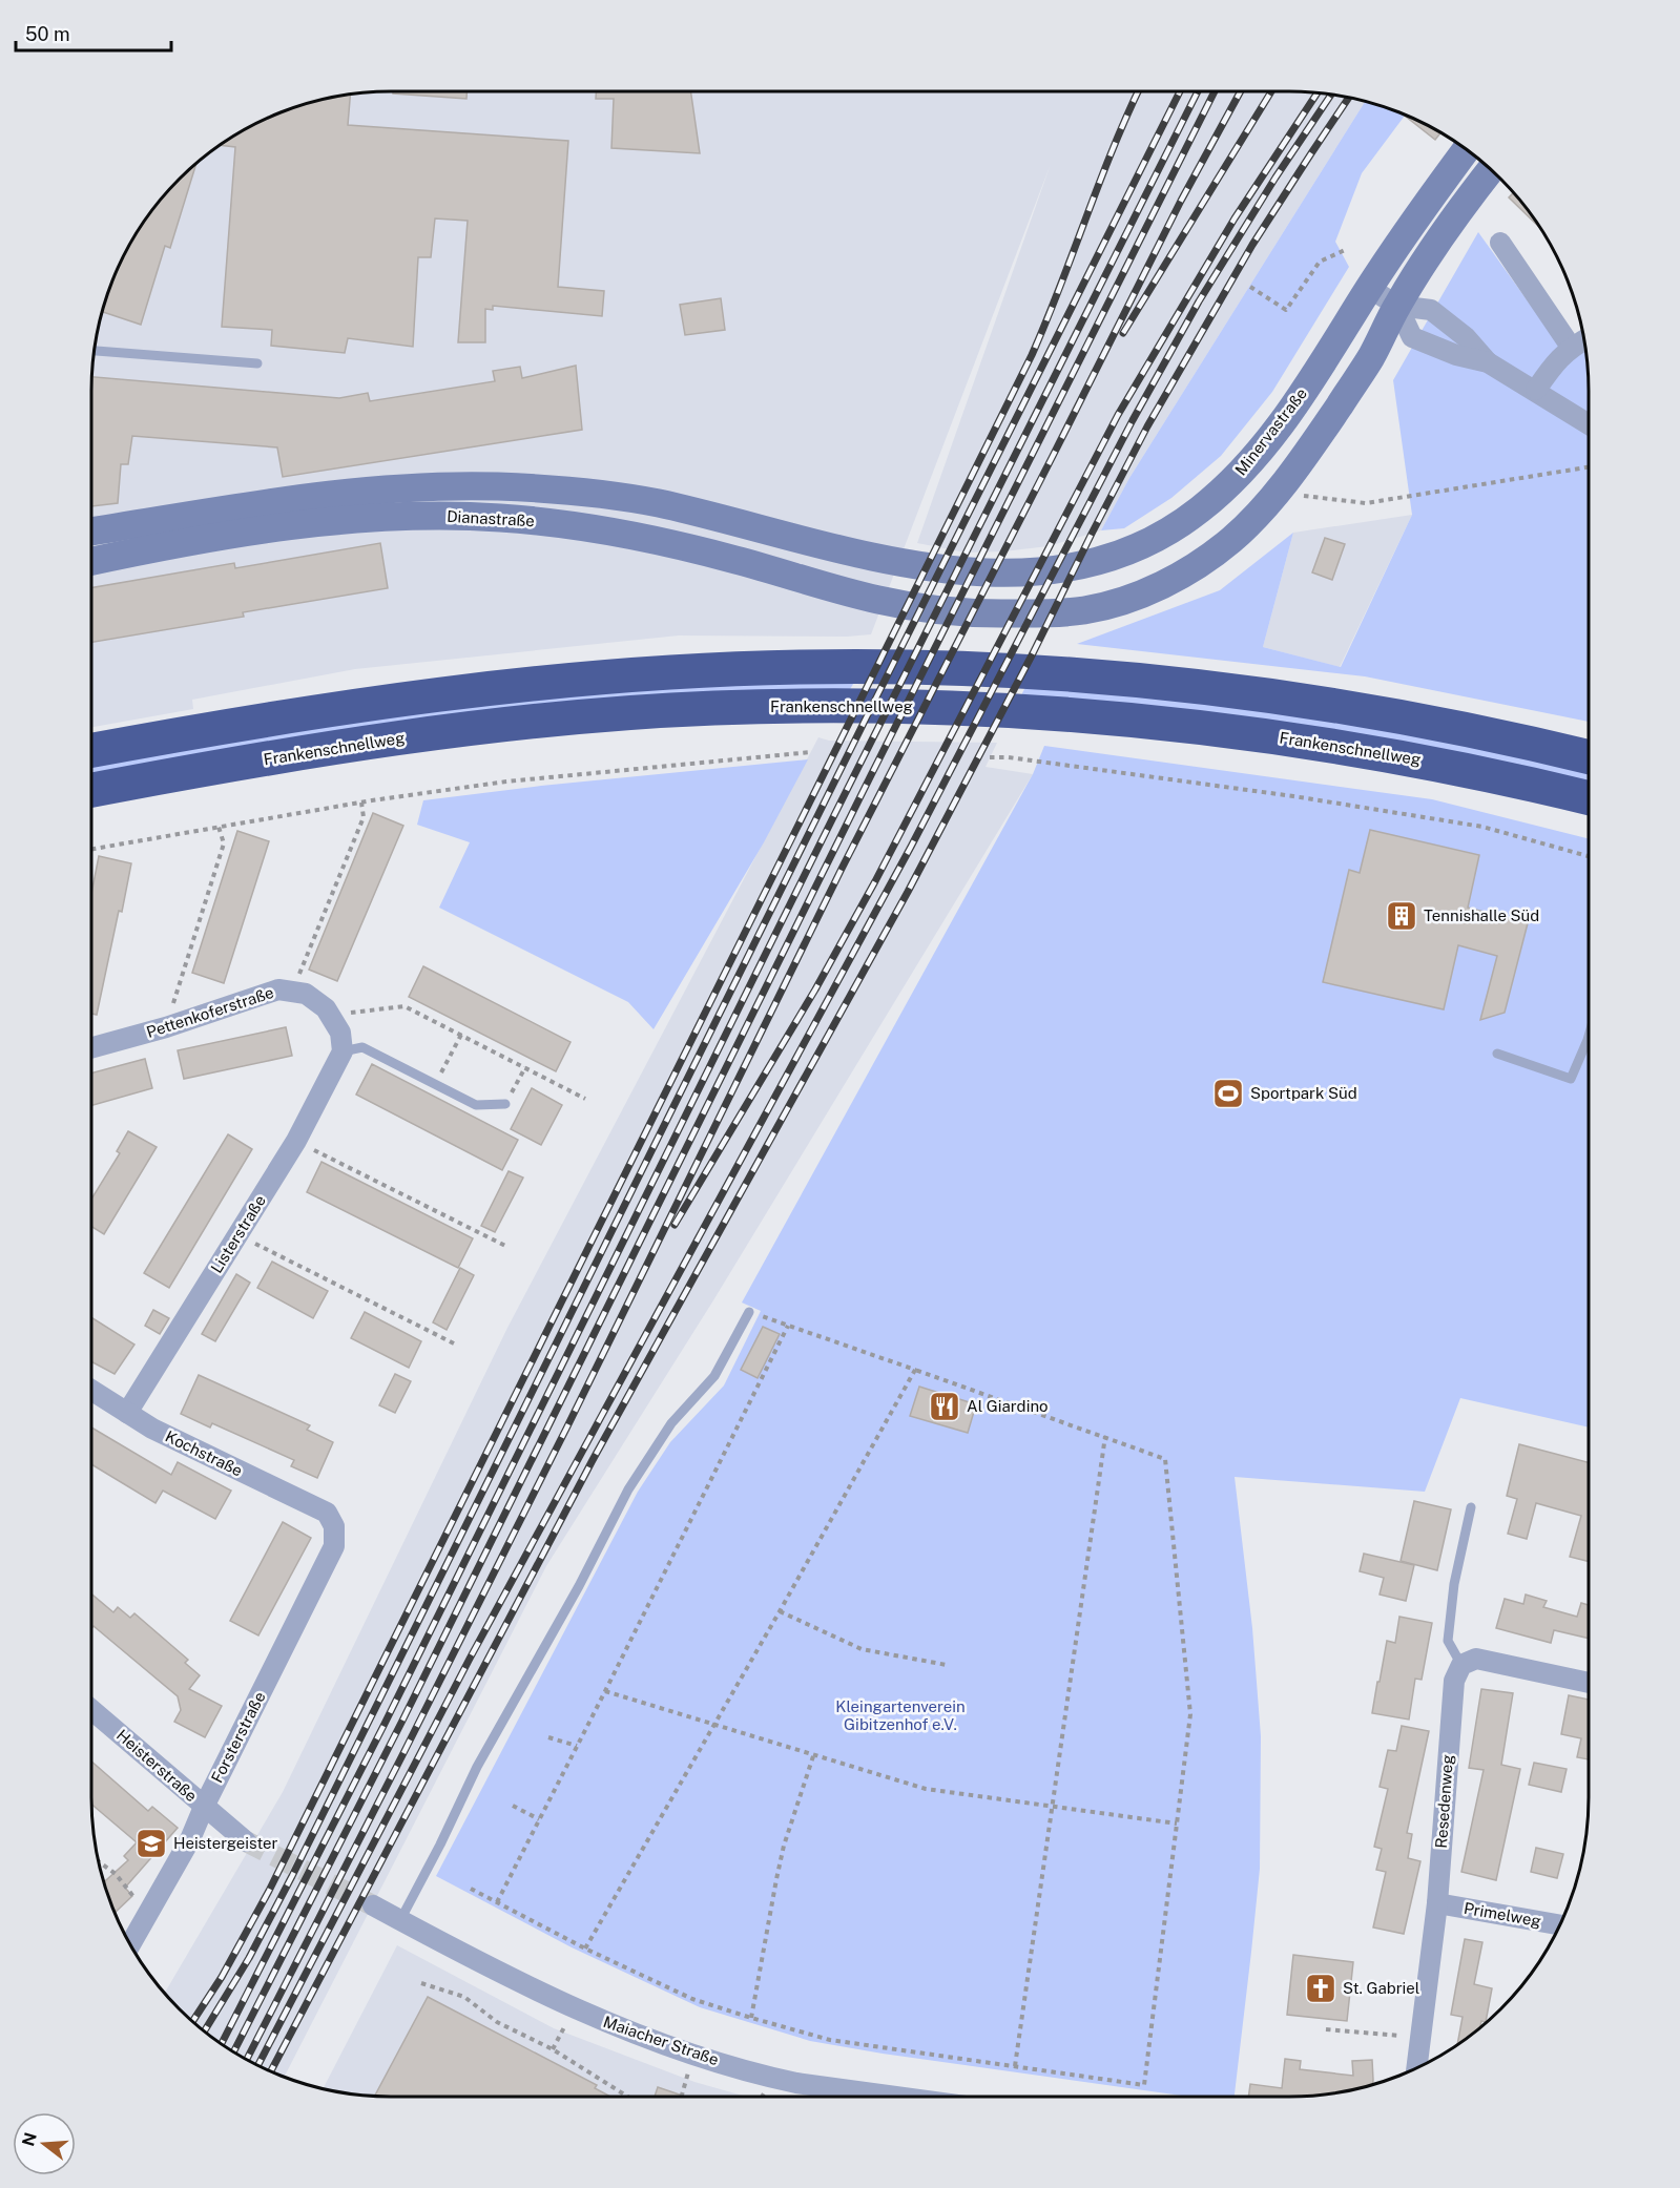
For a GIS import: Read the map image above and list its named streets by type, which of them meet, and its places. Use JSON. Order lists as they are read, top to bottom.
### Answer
{
  "streets": {
    "highway": ["Frankenschnellweg"],
    "main road": ["Minervastraße", "Dianastraße"],
    "street": [
      "Pettenkoferstraße",
      "Listerstraße",
      "Kochstraße",
      "Forsterstraße",
      "Heisterstraße",
      "Resedenweg",
      "Primelweg",
      "Maiacher Straße"
    ]
  },
  "crossings": [
    ["Minervastraße", "Dianastraße"],
    ["Pettenkoferstraße", "Listerstraße"],
    ["Listerstraße", "Kochstraße"],
    ["Kochstraße", "Forsterstraße"],
    ["Forsterstraße", "Heisterstraße"],
    ["Resedenweg", "Primelweg"]
  ],
  "parks": ["Kleingartenverein Gibitzenhof e.V."],
  "places": {
    "building": ["Tennishalle Süd"],
    "sports": ["Sportpark Süd"],
    "restaurant": ["Al Giardino"],
    "school or university": ["Heistergeister"],
    "church": ["St. Gabriel"]
  },
  "scale_bar": "50 m",
  "north": "left"
}
